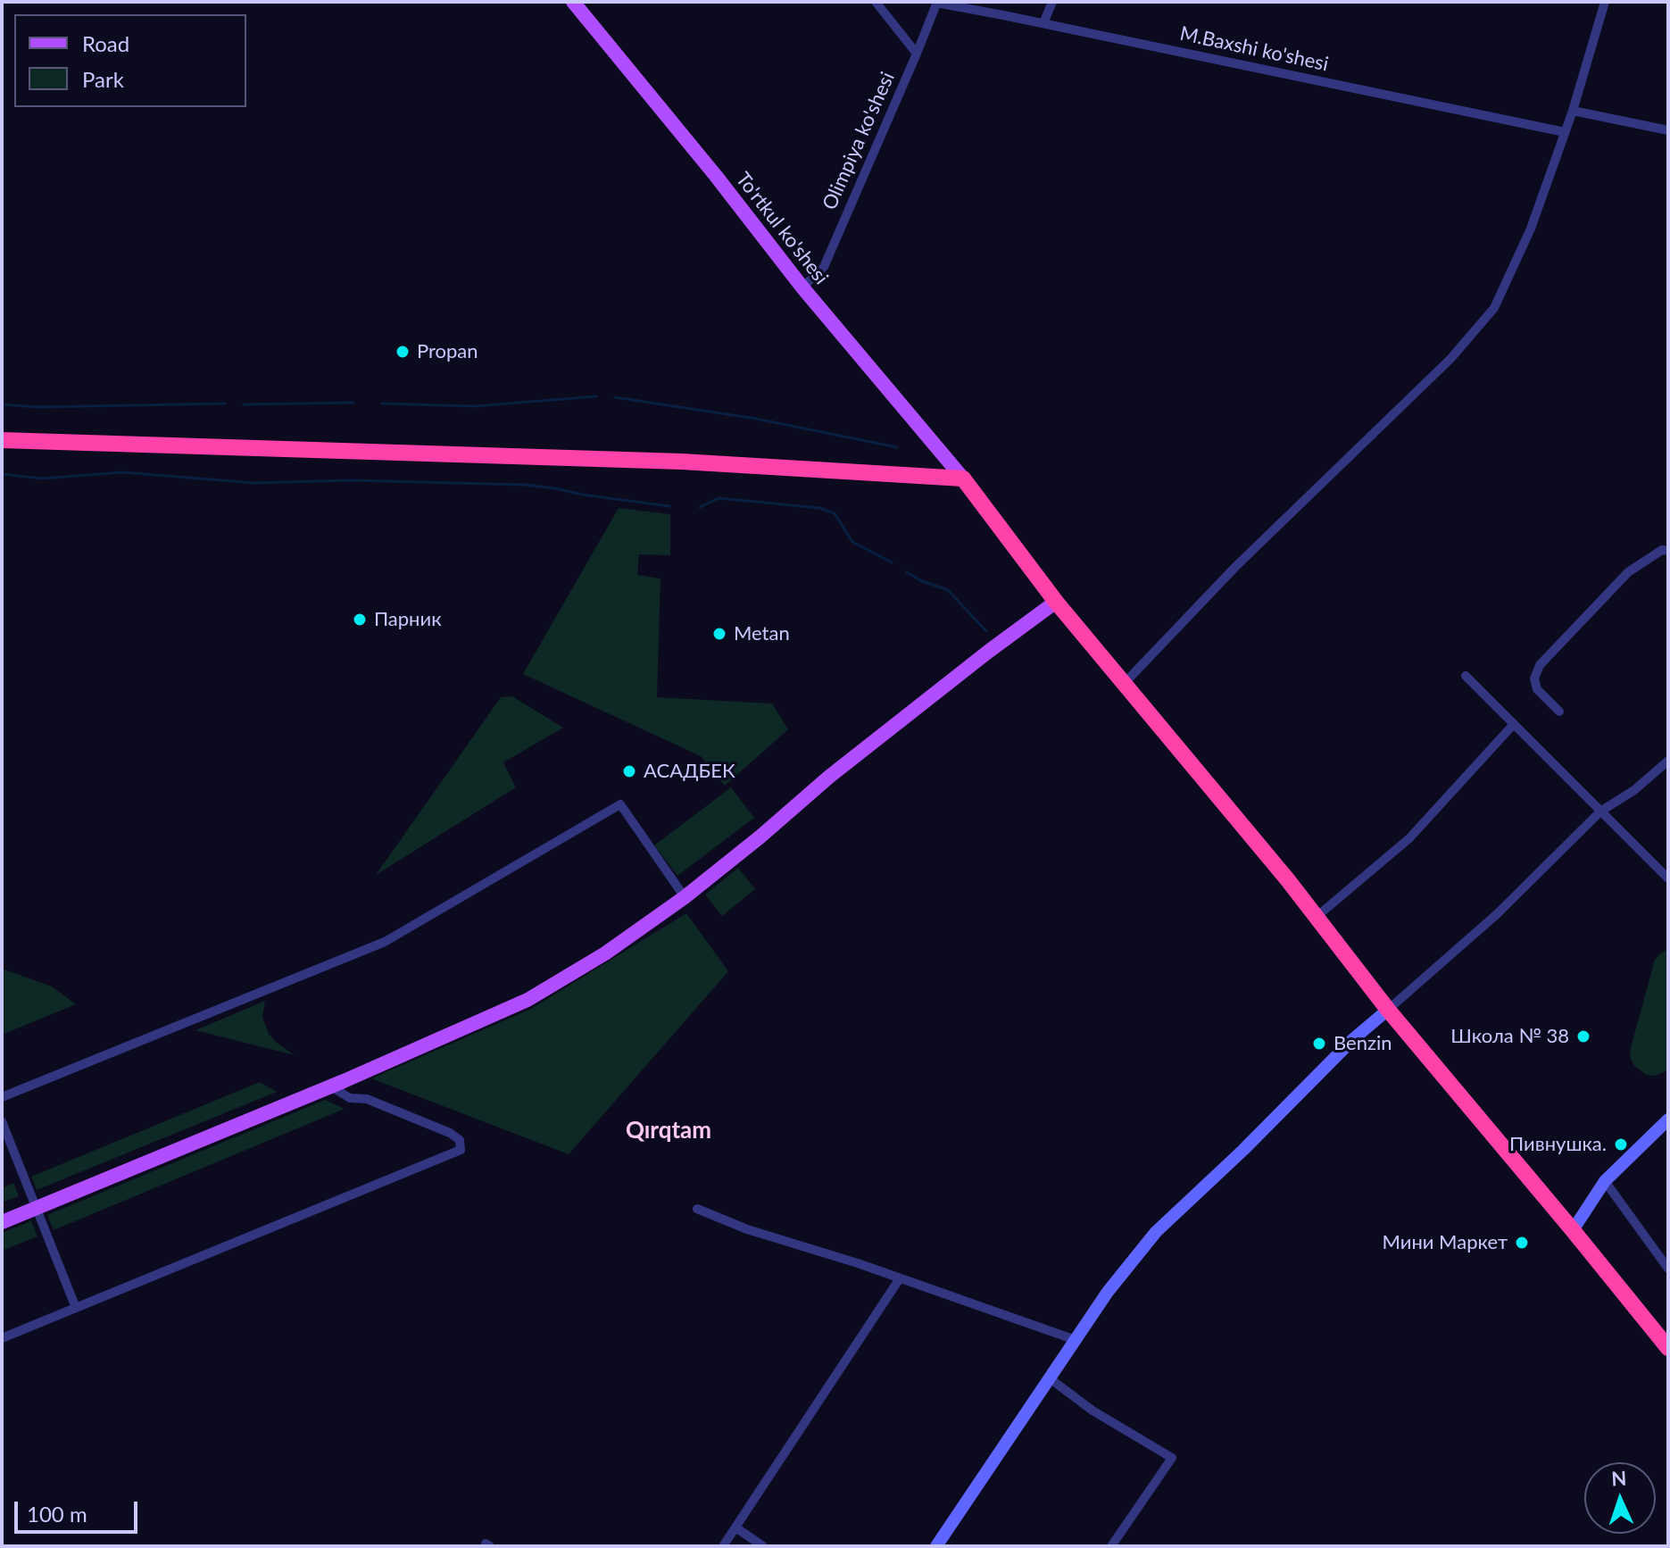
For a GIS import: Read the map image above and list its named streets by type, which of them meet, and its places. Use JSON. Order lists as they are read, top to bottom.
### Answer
{
  "streets": {
    "main road": ["To'rtkul ko'shesi"],
    "street": ["M.Baxshi ko'shesi", "Olimpiya ko'shesi"]
  },
  "crossings": [
    ["M.Baxshi ko'shesi", "Olimpiya ko'shesi"],
    ["Olimpiya ko'shesi", "To'rtkul ko'shesi"]
  ],
  "districts": ["Qırqtam"],
  "places": [
    "Propan",
    "Парник",
    "Metan",
    "АСАДБЕК",
    "Школа № 38",
    "Benzin",
    "Пивнушка.",
    "Мини Маркет"
  ],
  "legend": ["Road", "Park"],
  "scale_bar": "100 m",
  "north": "top"
}
